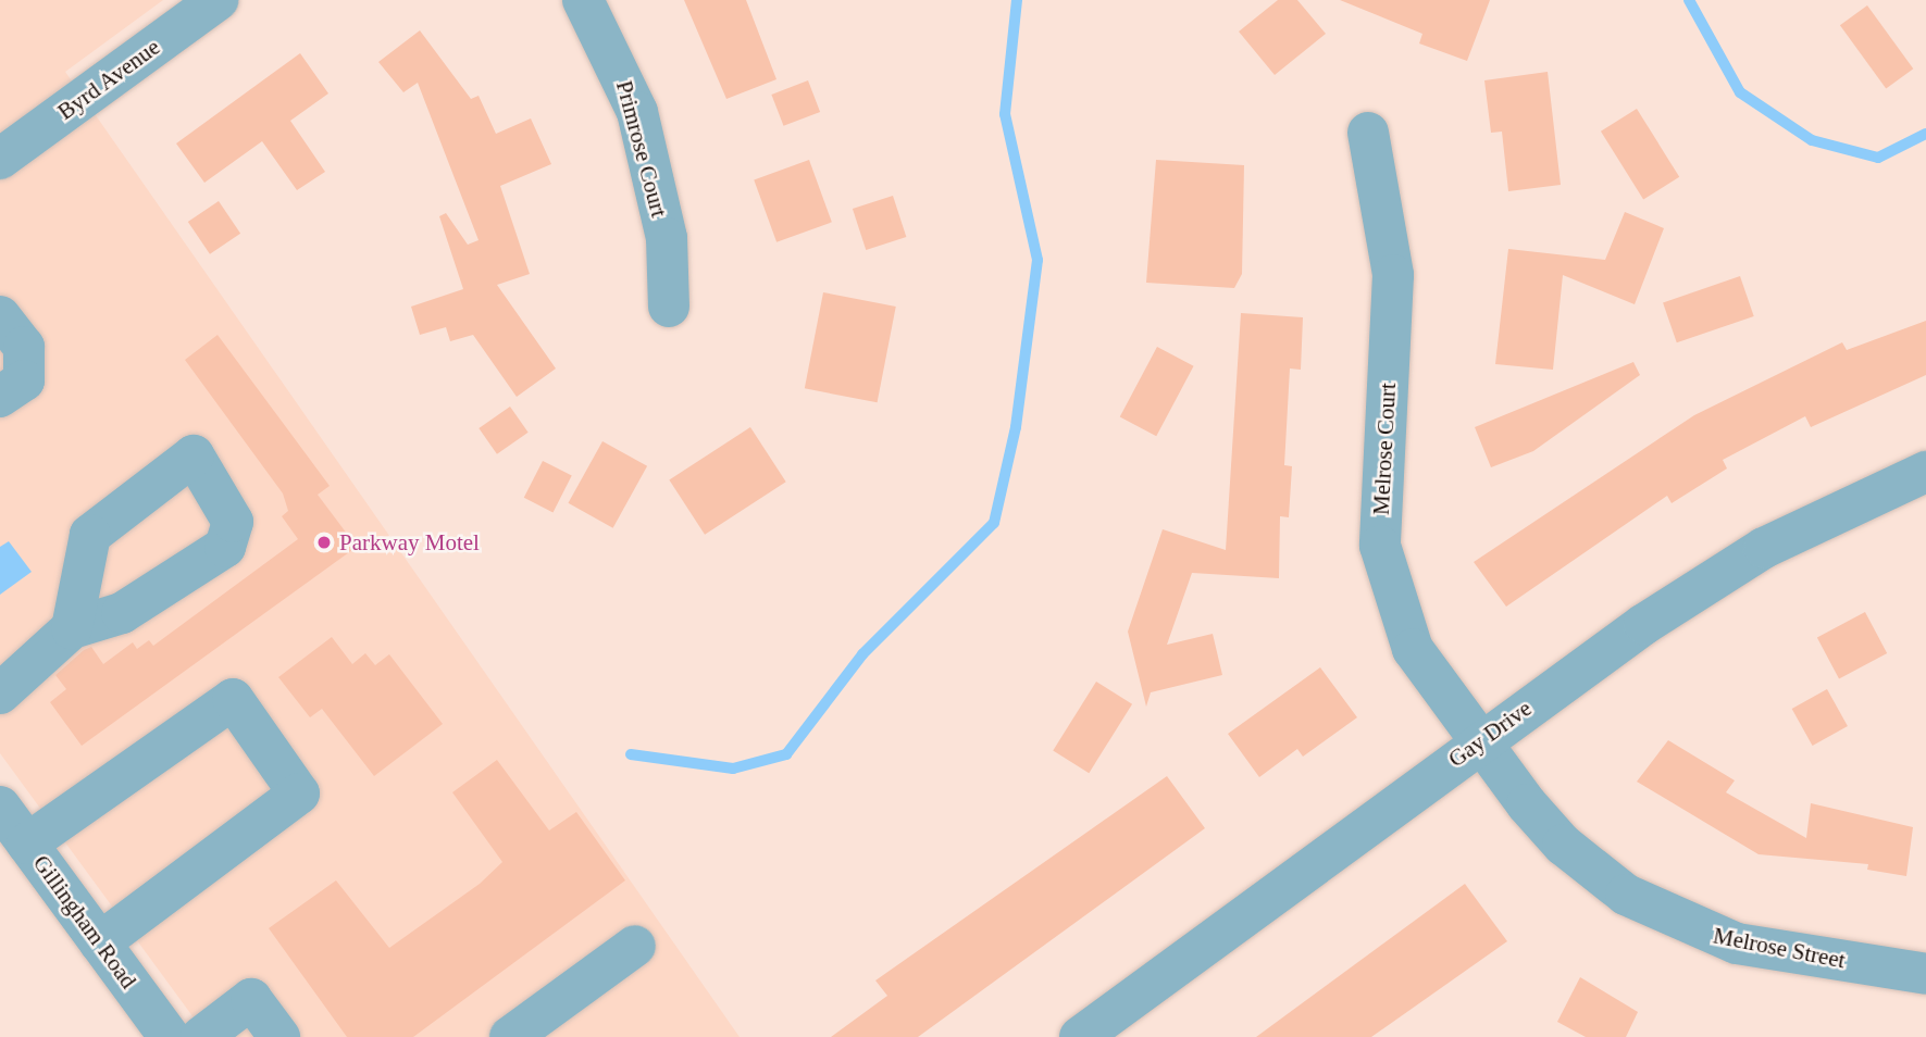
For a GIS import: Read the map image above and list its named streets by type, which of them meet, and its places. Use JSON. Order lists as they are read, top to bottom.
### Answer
{
  "streets": {
    "street": [
      "Byrd Avenue",
      "Primrose Court",
      "Melrose Court",
      "Gay Drive",
      "Gillingham Road",
      "Melrose Street"
    ]
  },
  "crossings": [
    ["Melrose Court", "Gay Drive"],
    ["Melrose Court", "Melrose Street"],
    ["Gay Drive", "Melrose Street"]
  ],
  "places": ["Parkway Motel"]
}
